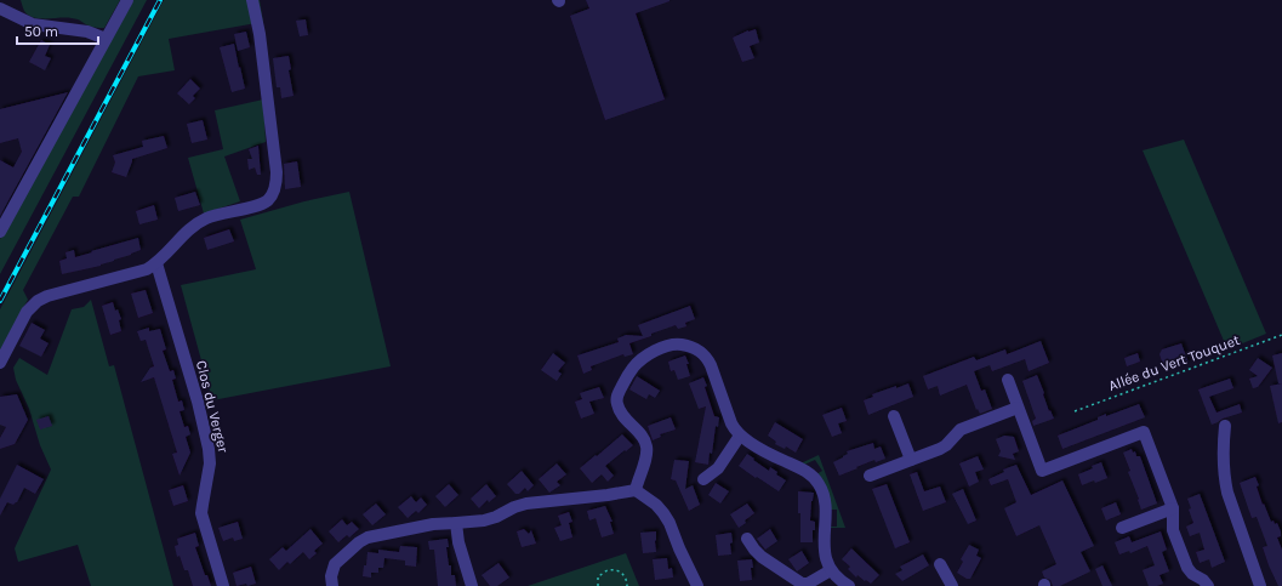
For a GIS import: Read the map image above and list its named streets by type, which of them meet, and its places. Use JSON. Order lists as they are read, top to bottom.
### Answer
{
  "streets": {
    "street": ["Clos du Verger"],
    "path": ["Allée du Vert Touquet"]
  },
  "scale_bar": "50 m"
}
